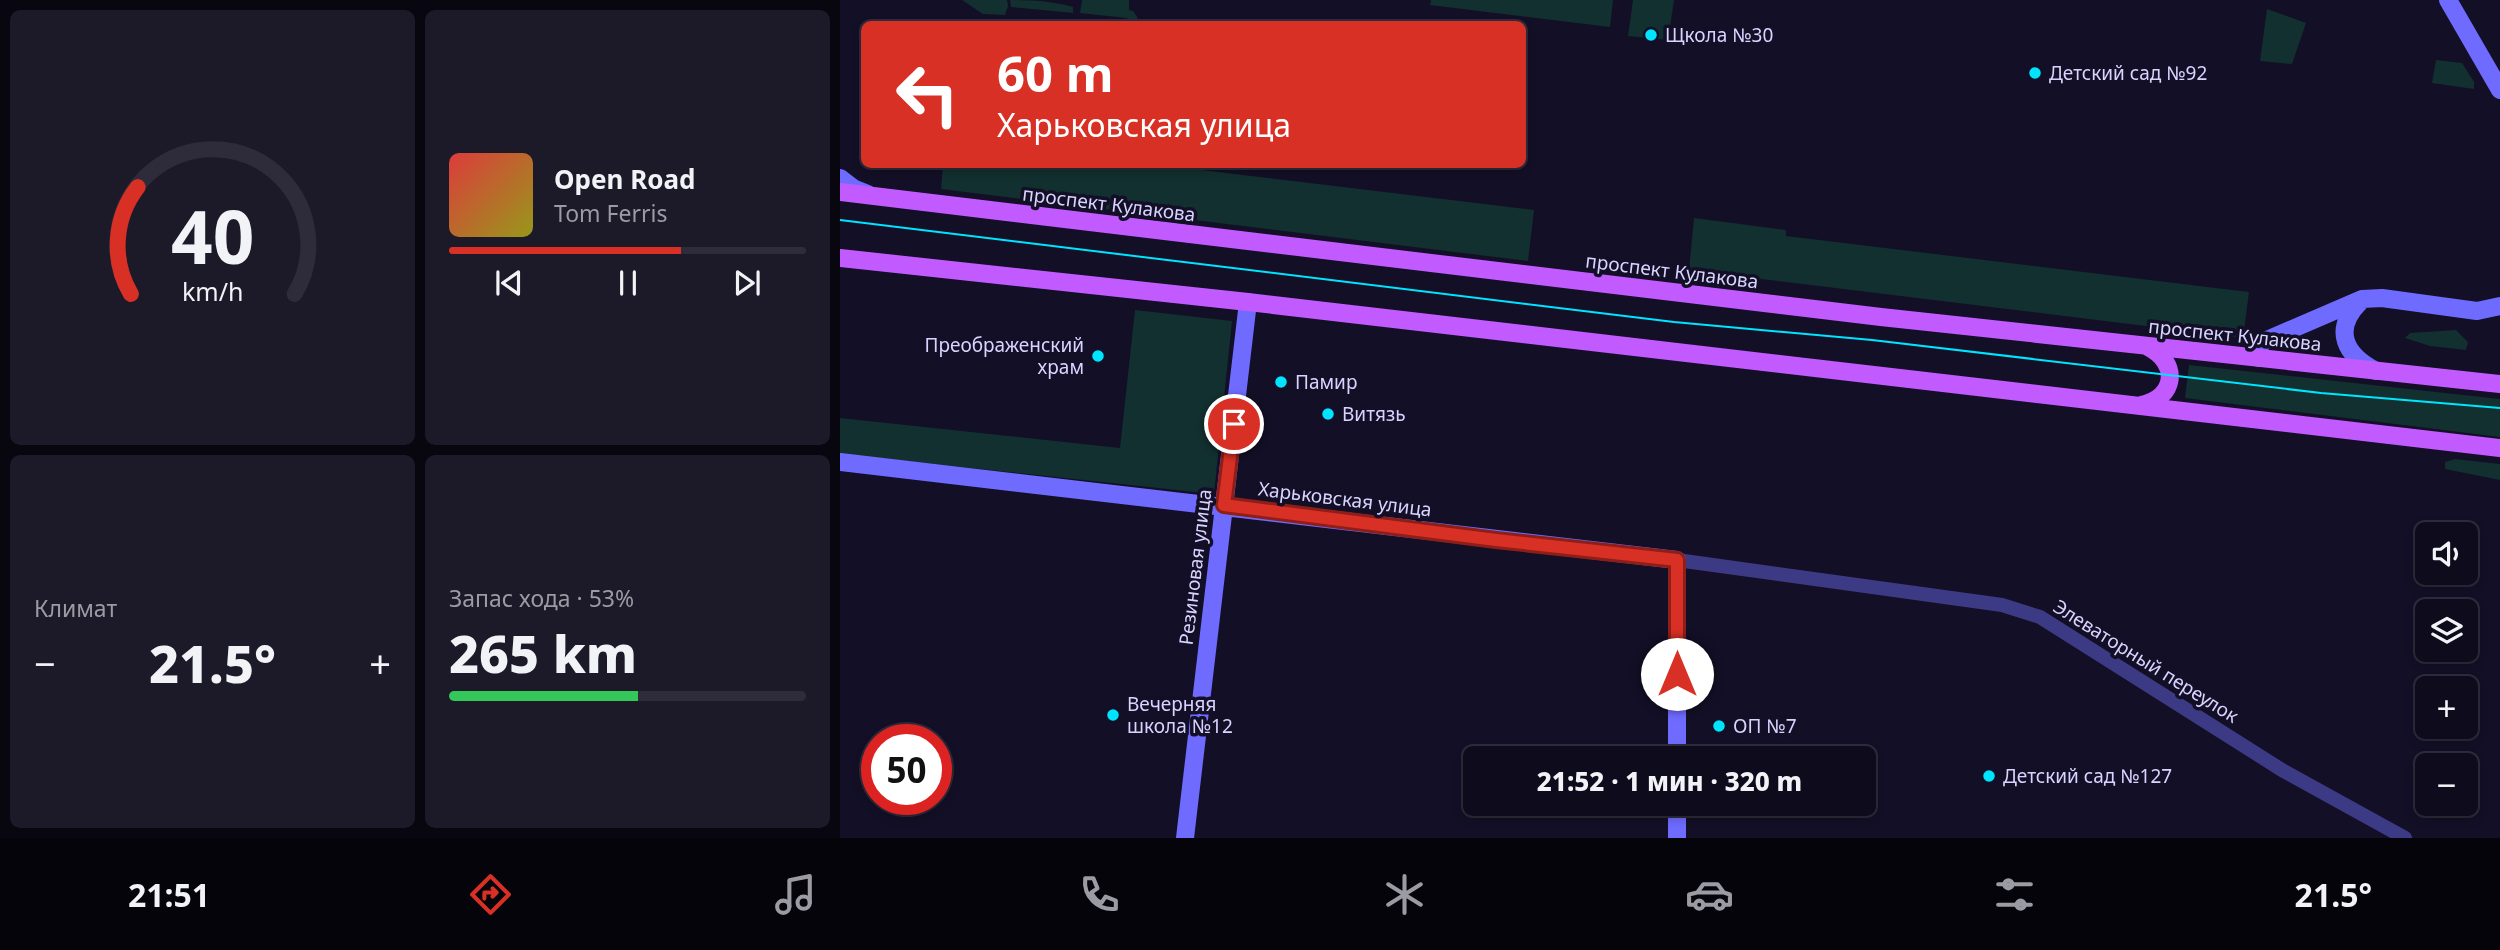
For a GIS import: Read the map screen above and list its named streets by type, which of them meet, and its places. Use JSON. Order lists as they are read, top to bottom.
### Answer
{
  "streets": {
    "main road": ["проспект Кулакова"],
    "street": ["Харьковская улица", "Резиновая улица", "Элеваторный переулок"]
  },
  "crossings": [
    ["Харьковская улица", "Резиновая улица"],
    ["Харьковская улица", "Элеваторный переулок"]
  ],
  "places": [
    "Щкола №30",
    "Детский сад №92",
    "Преображенский храм",
    "Памир",
    "Витязь",
    "Вечерняя школа №12",
    "ОП №7",
    "Детский сад №127"
  ],
  "page": {
    "turn": ["60 m", "Харьковская улица"],
    "song": ["Open Road", "Tom Ferris"],
    "tile": [
      "Климат",
      ["Запас хода · 53%", "265 km"]
    ],
    "map_buttons": ["+", "−"],
    "heat": ["−", "21.5°", "+"],
    "limit": "50",
    "trip": "21:52 · 1 мин · 320 m",
    "tabs": ["21:51", "21.5°"],
    "gauge": ["40", "km/h"]
  }
}
